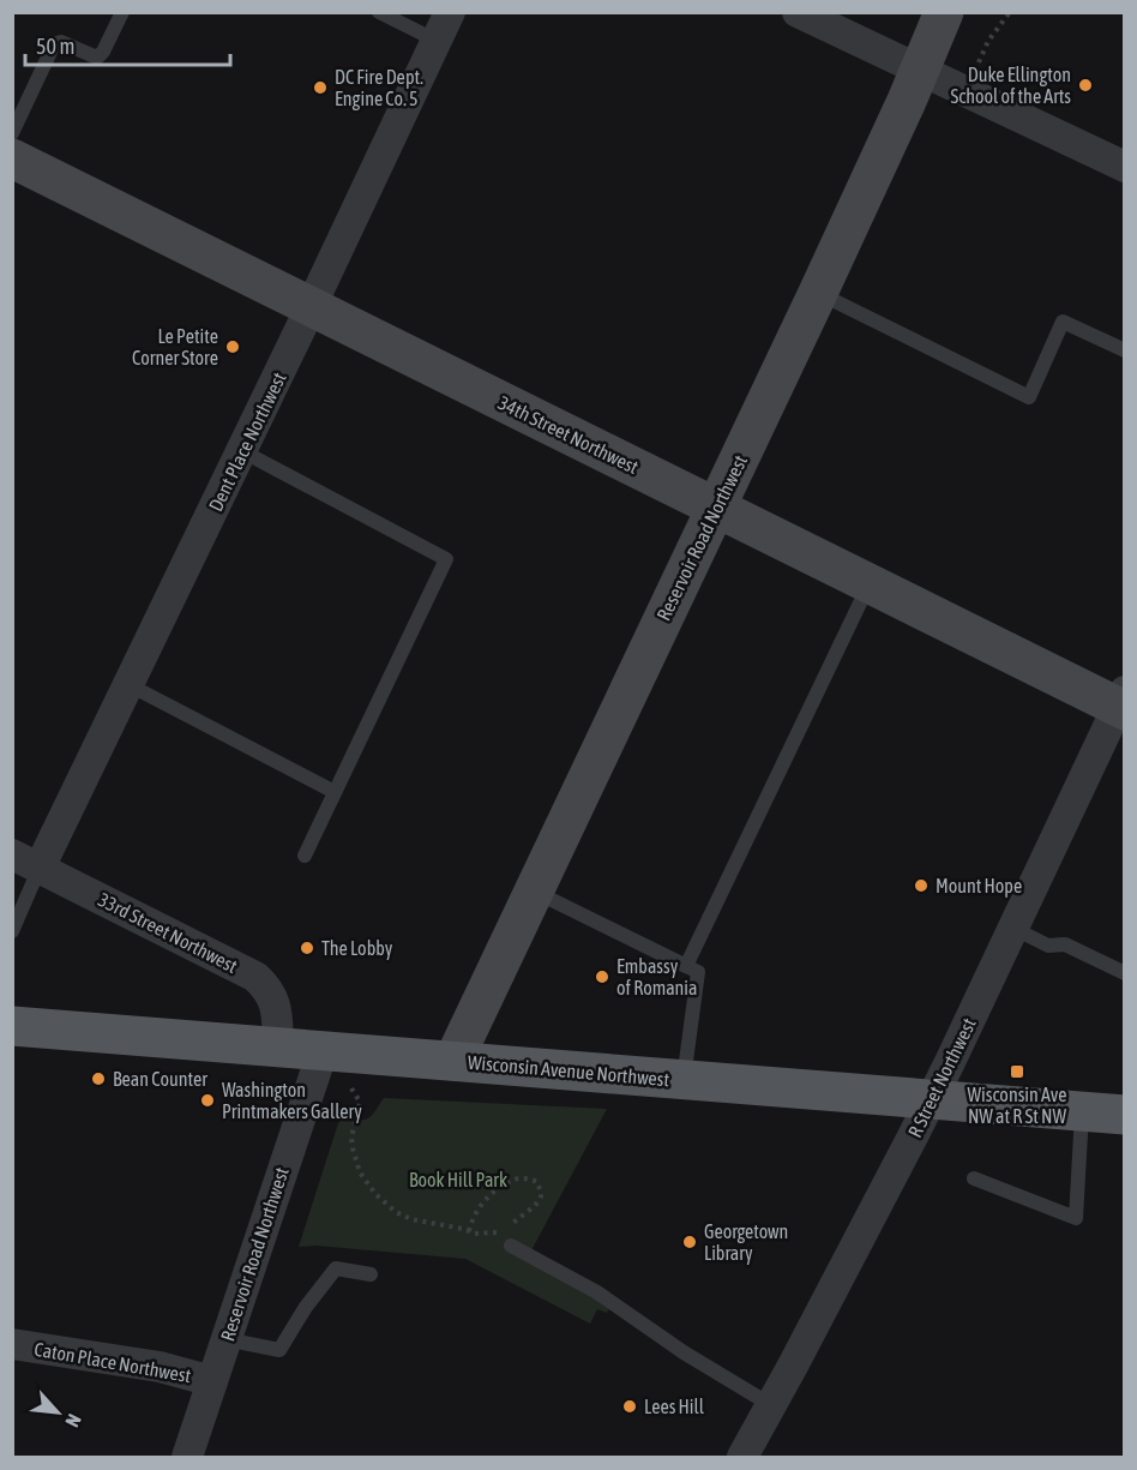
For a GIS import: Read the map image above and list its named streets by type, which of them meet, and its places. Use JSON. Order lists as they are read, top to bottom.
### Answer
{
  "streets": {
    "main road": ["Wisconsin Avenue Northwest"],
    "street": [
      "34th Street Northwest",
      "Dent Place Northwest",
      "Reservoir Road Northwest",
      "33rd Street Northwest",
      "R Street Northwest",
      "Caton Place Northwest"
    ]
  },
  "crossings": [
    ["34th Street Northwest", "Dent Place Northwest"],
    ["34th Street Northwest", "Reservoir Road Northwest"],
    ["34th Street Northwest", "R Street Northwest"],
    ["Dent Place Northwest", "33rd Street Northwest"],
    ["Reservoir Road Northwest", "Wisconsin Avenue Northwest"],
    ["Reservoir Road Northwest", "Caton Place Northwest"],
    ["33rd Street Northwest", "Wisconsin Avenue Northwest"],
    ["Wisconsin Avenue Northwest", "R Street Northwest"]
  ],
  "parks": ["Book Hill Park"],
  "places": {
    "other": [
      "Duke Ellington School of the Arts",
      "DC Fire Dept. Engine Co. 5",
      "Le Petite Corner Store",
      "Mount Hope",
      "The Lobby",
      "Embassy of Romania",
      "Bean Counter",
      "Washington Printmakers Gallery",
      "Georgetown Library",
      "Lees Hill"
    ],
    "transit": ["Wisconsin Ave NW at R St NW"]
  },
  "scale_bar": "50 m",
  "north": "bottom right"
}
